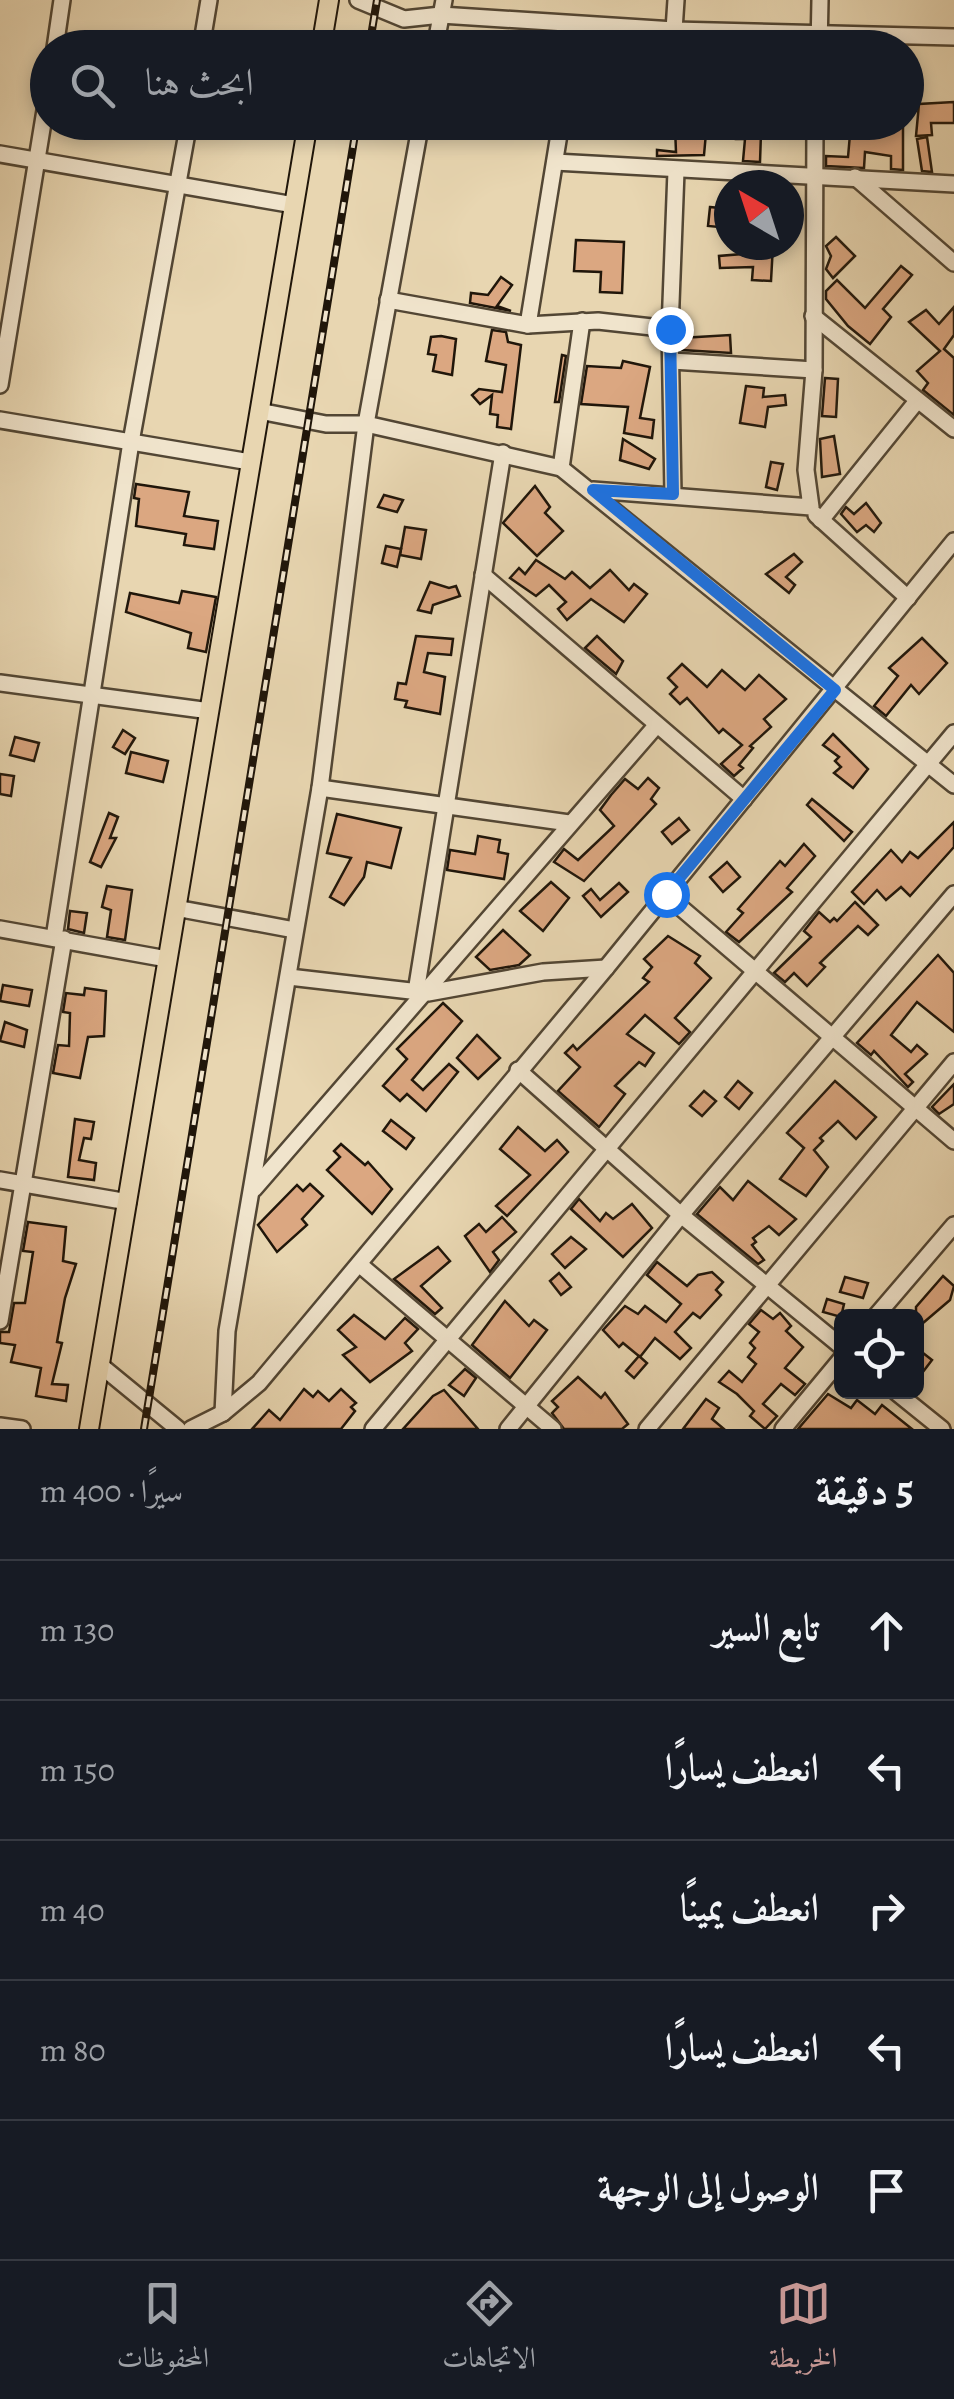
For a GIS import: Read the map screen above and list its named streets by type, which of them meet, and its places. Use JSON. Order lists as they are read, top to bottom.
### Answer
{
  "north": "top left",
  "page": {
    "search": "ابحث هنا",
    "heading": ["5 دقيقة", "سيرًا · 400 m"],
    "list": [
      ["تابع السير", "130 m"],
      ["انعطف يسارًا", "150 m"],
      ["انعطف يمينًا", "40 m"],
      ["انعطف يسارًا", "80 m"],
      "الوصول إلى الوجهة"
    ],
    "nav": ["الخريطة", "الاتجاهات", "المحفوظات"]
  }
}
